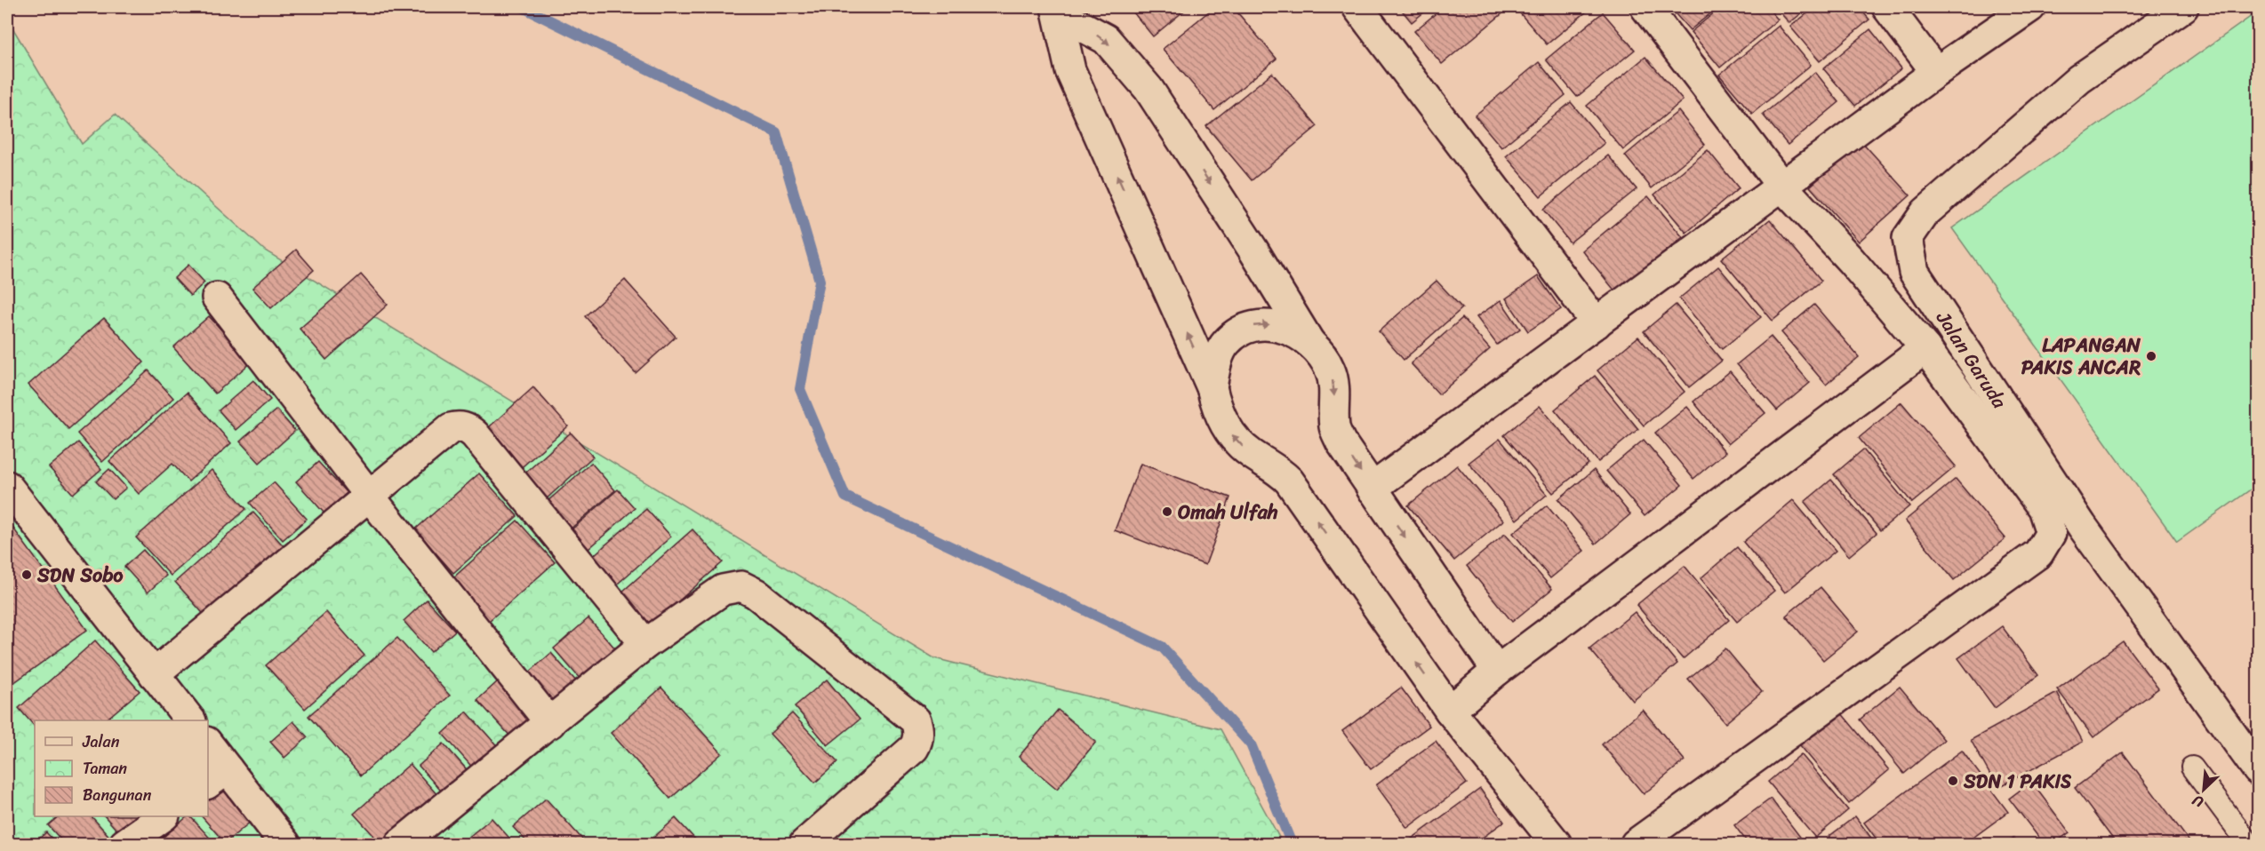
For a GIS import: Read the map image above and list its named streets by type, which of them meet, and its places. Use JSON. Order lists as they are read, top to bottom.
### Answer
{
  "streets": {
    "street": ["Jalan Garuda"]
  },
  "places": [
    "LAPANGAN PAKIS ANCAR",
    "Omah Ulfah",
    "SDN Sobo",
    "SDN 1 PAKIS"
  ],
  "legend": ["Jalan", "Taman", "Bangunan"],
  "north": "bottom left"
}
